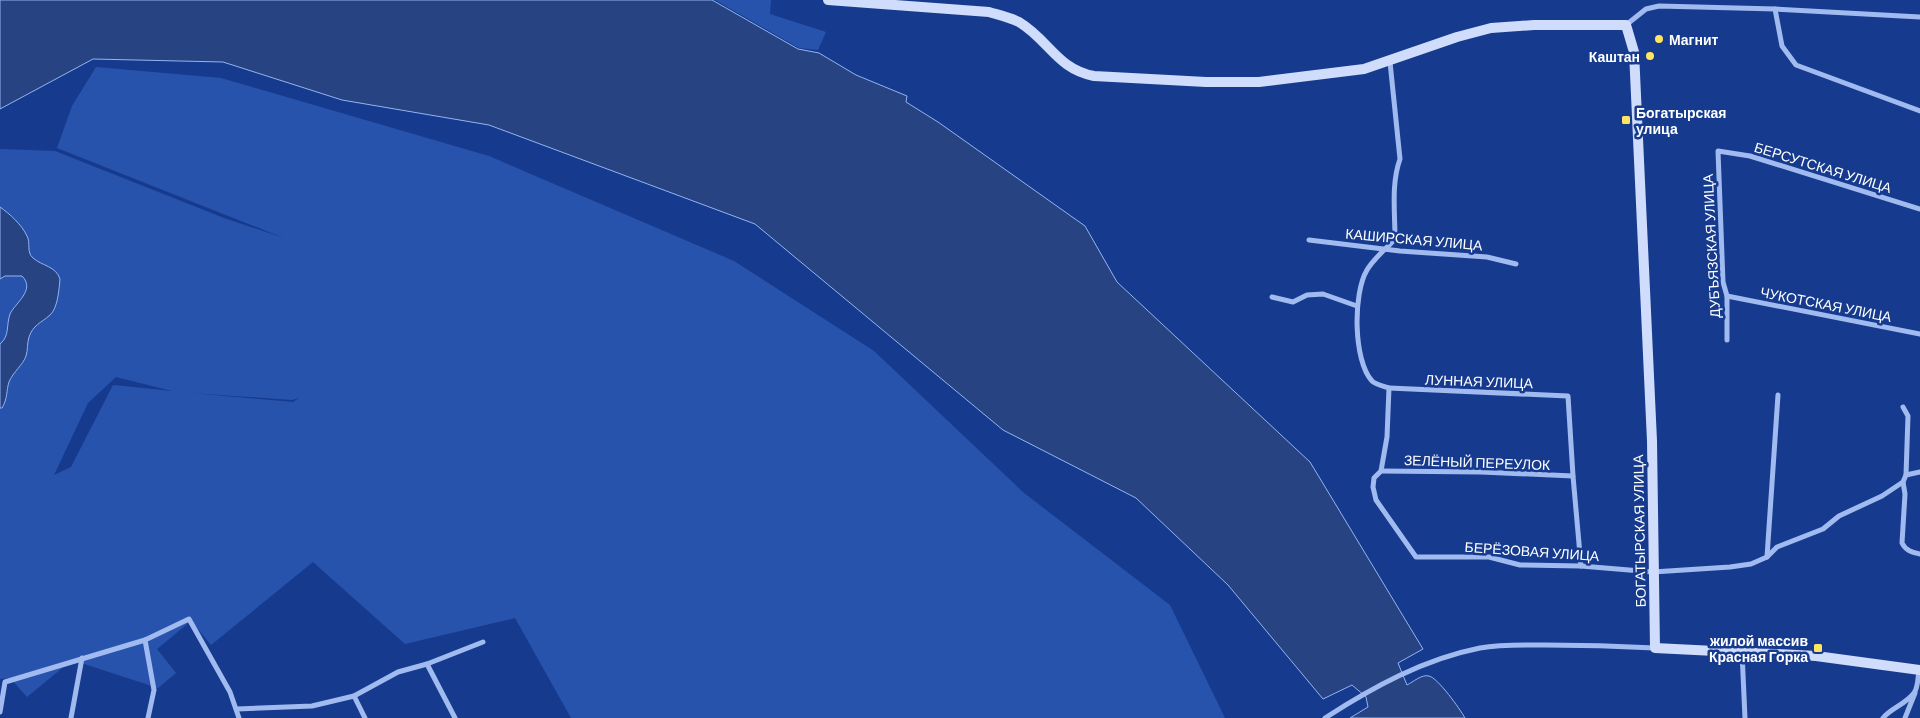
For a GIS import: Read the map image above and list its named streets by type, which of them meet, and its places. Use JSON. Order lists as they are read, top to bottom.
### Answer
{
  "streets": {
    "main road": ["БОГАТЫРСКАЯ УЛИЦА"],
    "street": [
      "БЕРСУТСКАЯ УЛИЦА",
      "КАШИРСКАЯ УЛИЦА",
      "ДУБЪЯЗСКАЯ УЛИЦА",
      "ЧУКОТСКАЯ УЛИЦА",
      "ЛУННАЯ УЛИЦА",
      "ЗЕЛЁНЫЙ ПЕРЕУЛОК",
      "БЕРЁЗОВАЯ УЛИЦА"
    ]
  },
  "crossings": [
    ["БЕРСУТСКАЯ УЛИЦА", "ДУБЪЯЗСКАЯ УЛИЦА"],
    ["ДУБЪЯЗСКАЯ УЛИЦА", "ЧУКОТСКАЯ УЛИЦА"],
    ["ЛУННАЯ УЛИЦА", "ЗЕЛЁНЫЙ ПЕРЕУЛОК"],
    ["ЗЕЛЁНЫЙ ПЕРЕУЛОК", "БЕРЁЗОВАЯ УЛИЦА"],
    ["БОГАТЫРСКАЯ УЛИЦА", "БЕРЁЗОВАЯ УЛИЦА"]
  ],
  "places": {
    "other": ["Магнит", "Каштан"],
    "transit": ["Богатырская улица", "жилой массив Красная Горка"]
  }
}
